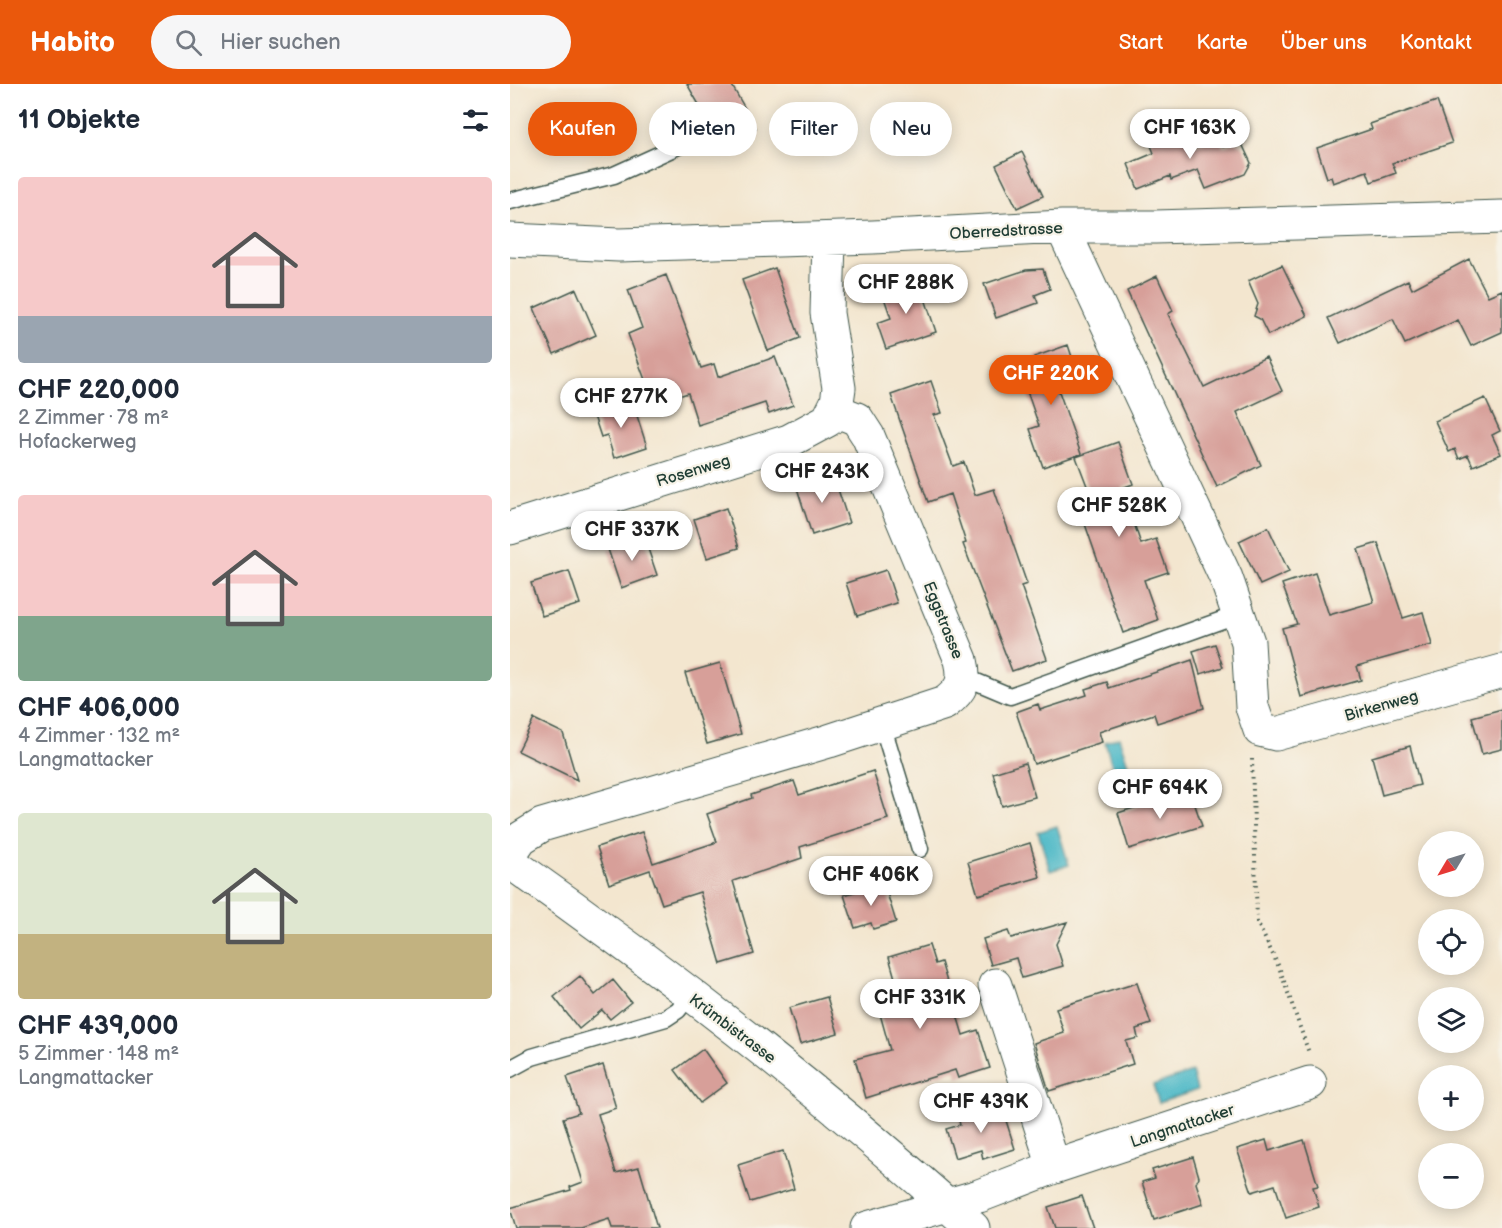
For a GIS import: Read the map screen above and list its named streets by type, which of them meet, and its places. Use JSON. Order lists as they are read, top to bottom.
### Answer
{
  "streets": {
    "street": [
      "Oberredstrasse",
      "Rosenweg",
      "Eggstrasse",
      "Birkenweg",
      "Krümbistrasse",
      "Langmattacker"
    ]
  },
  "crossings": [
    ["Rosenweg", "Eggstrasse"],
    ["Krümbistrasse", "Langmattacker"]
  ],
  "north": "bottom left",
  "page": {
    "header": "Habito",
    "search": "Hier suchen",
    "nav": [
      "Start",
      "Karte",
      "Über uns",
      "Kontakt"
    ],
    "heading": "11 Objekte",
    "chip": [
      "Kaufen",
      "Mieten",
      "Filter",
      "Neu"
    ],
    "price": [
      "CHF 163K",
      "CHF 288K",
      "CHF 220K",
      "CHF 277K",
      "CHF 243K",
      "CHF 528K",
      "CHF 337K",
      "CHF 694K",
      "CHF 406K",
      "CHF 331K",
      "CHF 439K"
    ],
    "list": [
      {
        "name": "CHF 220,000",
        "note": "2 Zimmer · 78 m² · Hofackerweg"
      },
      {
        "name": "CHF 406,000",
        "note": "4 Zimmer · 132 m² · Langmattacker"
      },
      {
        "name": "CHF 439,000",
        "note": "5 Zimmer · 148 m² · Langmattacker"
      }
    ],
    "map_buttons": ["+", "−"]
  }
}
